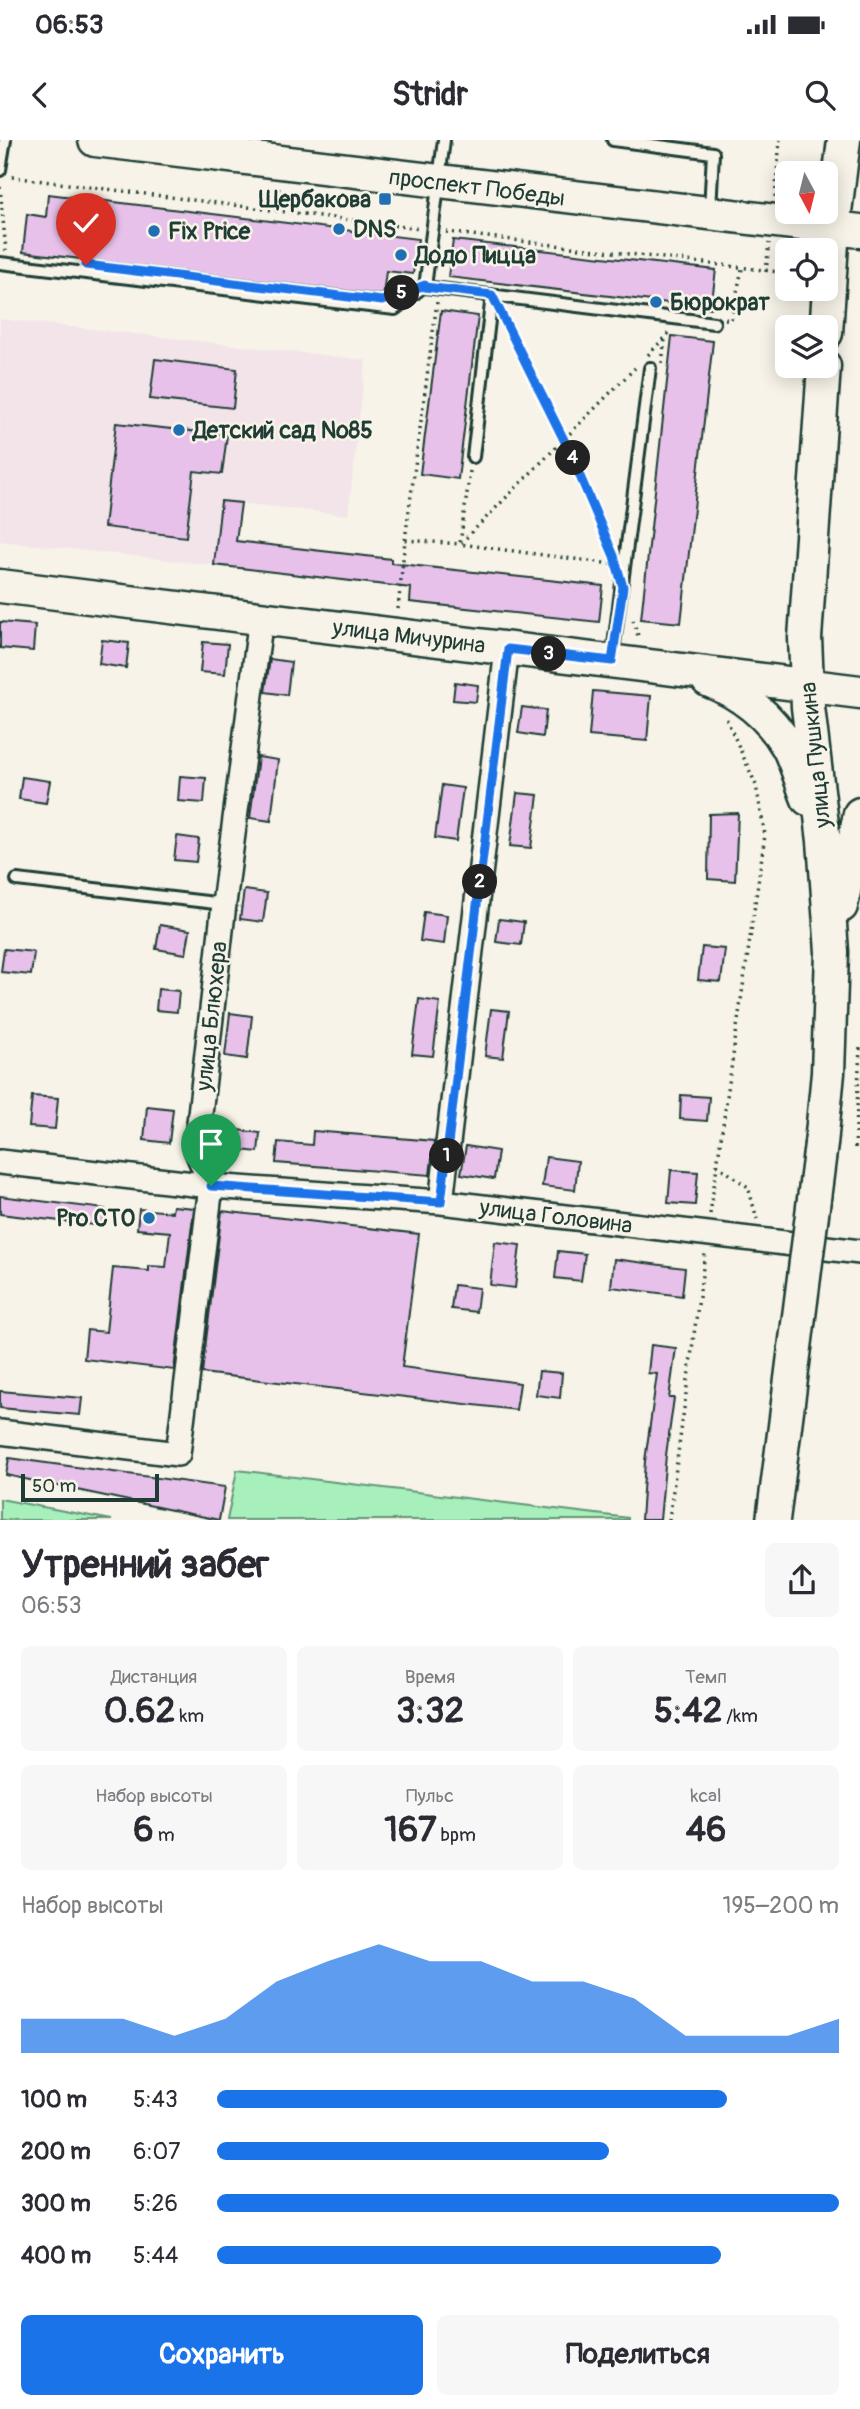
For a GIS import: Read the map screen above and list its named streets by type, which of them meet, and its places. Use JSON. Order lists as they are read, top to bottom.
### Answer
{
  "streets": {
    "street": [
      "проспект Победы",
      "улица Мичурина",
      "улица Пушкина",
      "улица Блюхера",
      "улица Головина"
    ]
  },
  "crossings": [
    ["улица Мичурина", "улица Пушкина"],
    ["улица Мичурина", "улица Блюхера"],
    ["улица Блюхера", "улица Головина"]
  ],
  "places": {
    "transit": ["Щербакова"],
    "other": [
      "DNS",
      "Fix Price",
      "Додо Пицца",
      "Бюрократ",
      "Детский сад №85",
      "Pro СТО"
    ]
  },
  "scale_bar": "50 m",
  "north": "bottom",
  "page": {
    "status": "06:53",
    "header": "Stridr",
    "pins": [
      "5",
      "4",
      "3",
      "2",
      "1"
    ],
    "scale": "50 m",
    "heading": ["Утренний забег", "06:53"],
    "stats": [
      ["Дистанция", "0.62 km"],
      ["Время", "3:32"],
      ["Темп", "5:42 /km"],
      ["Набор высоты", "6 m"],
      ["Пульс", "167 bpm"],
      ["kcal", "46"]
    ],
    "chart": ["Набор высоты", "195–200 m"],
    "list": [
      {
        "name": "100 m",
        "note": "5:43"
      },
      {
        "name": "200 m",
        "note": "6:07"
      },
      {
        "name": "300 m",
        "note": "5:26"
      },
      {
        "name": "400 m",
        "note": "5:44"
      }
    ],
    "buttons": ["Сохранить", "Поделиться"]
  }
}
